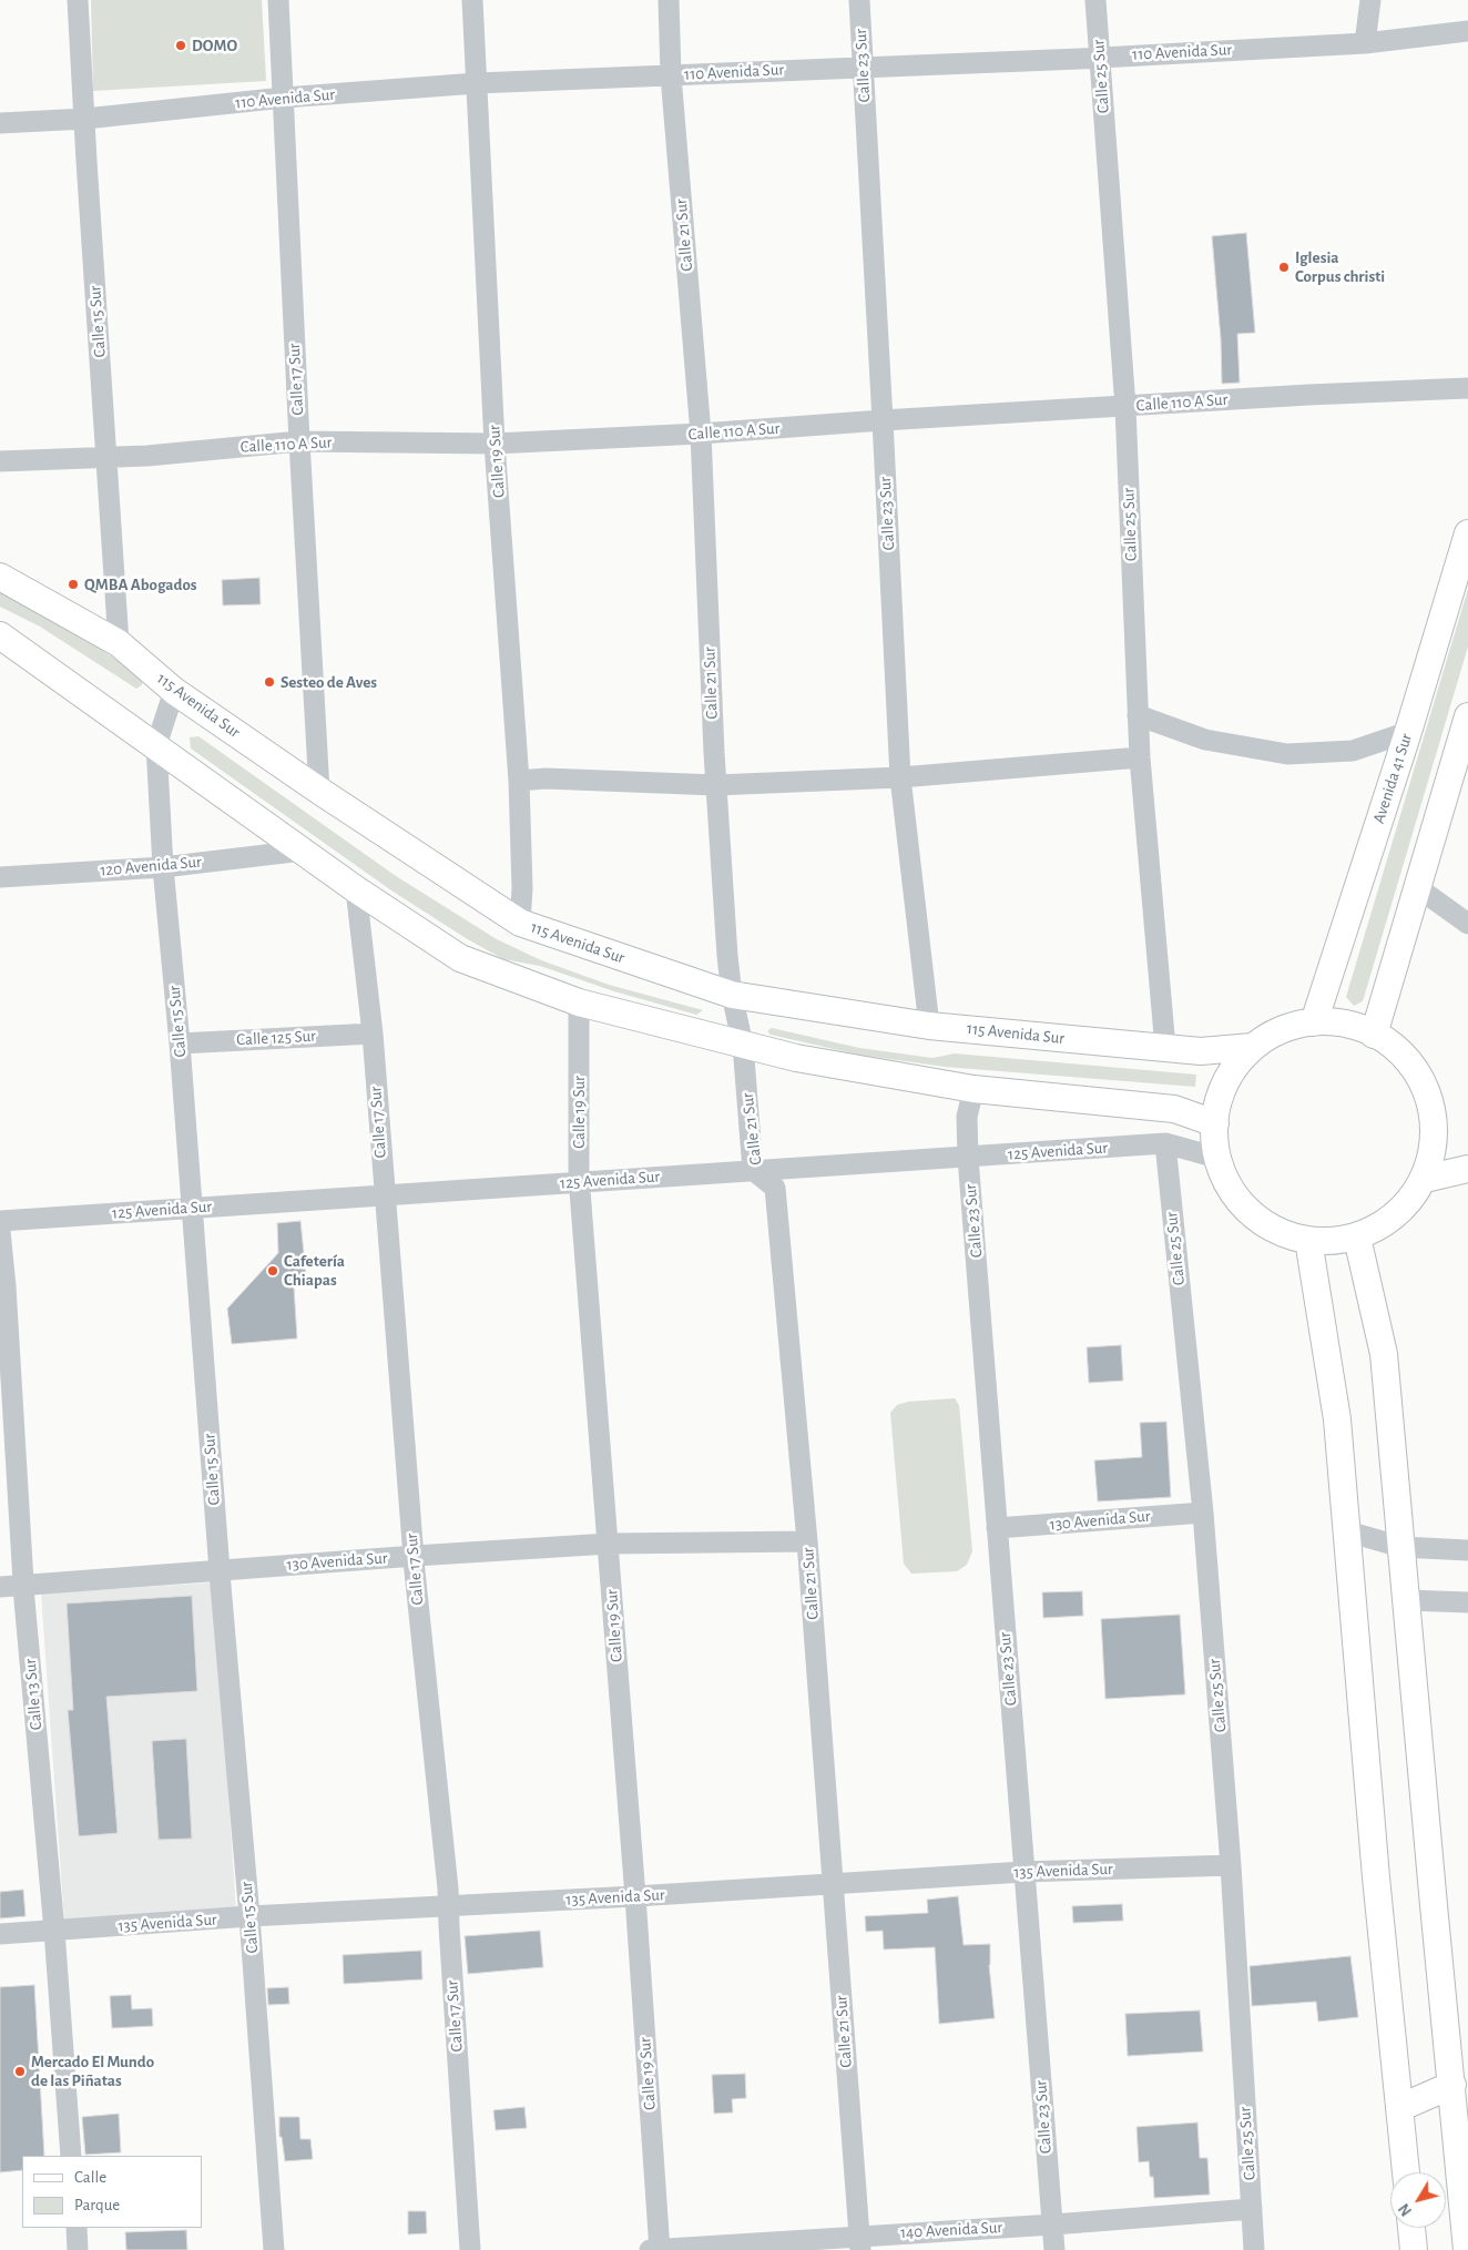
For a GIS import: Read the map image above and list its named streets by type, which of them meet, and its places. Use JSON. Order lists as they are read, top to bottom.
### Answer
{
  "streets": {
    "main road": ["115 Avenida Sur", "Avenida 41 Sur"],
    "street": [
      "110 Avenida Sur",
      "Calle 23 Sur",
      "Calle 25 Sur",
      "Calle 21 Sur",
      "Calle 15 Sur",
      "Calle 17 Sur",
      "Calle 110 A Sur",
      "Calle 19 Sur",
      "120 Avenida Sur",
      "Calle 125 Sur",
      "125 Avenida Sur",
      "130 Avenida Sur",
      "Calle 13 Sur",
      "135 Avenida Sur",
      "140 Avenida Sur"
    ]
  },
  "crossings": [
    ["110 Avenida Sur", "Calle 23 Sur"],
    ["110 Avenida Sur", "Calle 25 Sur"],
    ["110 Avenida Sur", "Calle 21 Sur"],
    ["110 Avenida Sur", "Calle 15 Sur"],
    ["110 Avenida Sur", "Calle 17 Sur"],
    ["110 Avenida Sur", "Calle 19 Sur"],
    ["Calle 23 Sur", "Calle 110 A Sur"],
    ["Calle 23 Sur", "115 Avenida Sur"],
    ["Calle 23 Sur", "125 Avenida Sur"],
    ["Calle 23 Sur", "130 Avenida Sur"],
    ["Calle 23 Sur", "135 Avenida Sur"],
    ["Calle 23 Sur", "140 Avenida Sur"],
    ["Calle 25 Sur", "Calle 110 A Sur"],
    ["Calle 25 Sur", "115 Avenida Sur"],
    ["Calle 25 Sur", "125 Avenida Sur"],
    ["Calle 25 Sur", "130 Avenida Sur"],
    ["Calle 25 Sur", "135 Avenida Sur"],
    ["Calle 25 Sur", "140 Avenida Sur"],
    ["Calle 21 Sur", "Calle 110 A Sur"],
    ["Calle 21 Sur", "115 Avenida Sur"],
    ["Calle 21 Sur", "125 Avenida Sur"],
    ["Calle 21 Sur", "130 Avenida Sur"],
    ["Calle 21 Sur", "135 Avenida Sur"],
    ["Calle 21 Sur", "140 Avenida Sur"],
    ["Calle 15 Sur", "Calle 110 A Sur"],
    ["Calle 15 Sur", "115 Avenida Sur"],
    ["Calle 15 Sur", "120 Avenida Sur"],
    ["Calle 15 Sur", "Calle 125 Sur"],
    ["Calle 15 Sur", "125 Avenida Sur"],
    ["Calle 15 Sur", "130 Avenida Sur"],
    ["Calle 15 Sur", "135 Avenida Sur"],
    ["Calle 17 Sur", "Calle 110 A Sur"],
    ["Calle 17 Sur", "115 Avenida Sur"],
    ["Calle 17 Sur", "Calle 125 Sur"],
    ["Calle 17 Sur", "125 Avenida Sur"],
    ["Calle 17 Sur", "130 Avenida Sur"],
    ["Calle 17 Sur", "135 Avenida Sur"],
    ["Calle 110 A Sur", "Calle 19 Sur"],
    ["Calle 19 Sur", "115 Avenida Sur"],
    ["Calle 19 Sur", "125 Avenida Sur"],
    ["Calle 19 Sur", "130 Avenida Sur"],
    ["Calle 19 Sur", "135 Avenida Sur"],
    ["Calle 19 Sur", "140 Avenida Sur"],
    ["130 Avenida Sur", "Calle 13 Sur"],
    ["Calle 13 Sur", "135 Avenida Sur"]
  ],
  "places": [
    "DOMO",
    "Iglesia Corpus christi",
    "QMBA Abogados",
    "Sesteo de Aves",
    "Cafetería Chiapas",
    "Mercado El Mundo de las Piñatas"
  ],
  "legend": ["Calle", "Parque"],
  "north": "bottom left"
}
